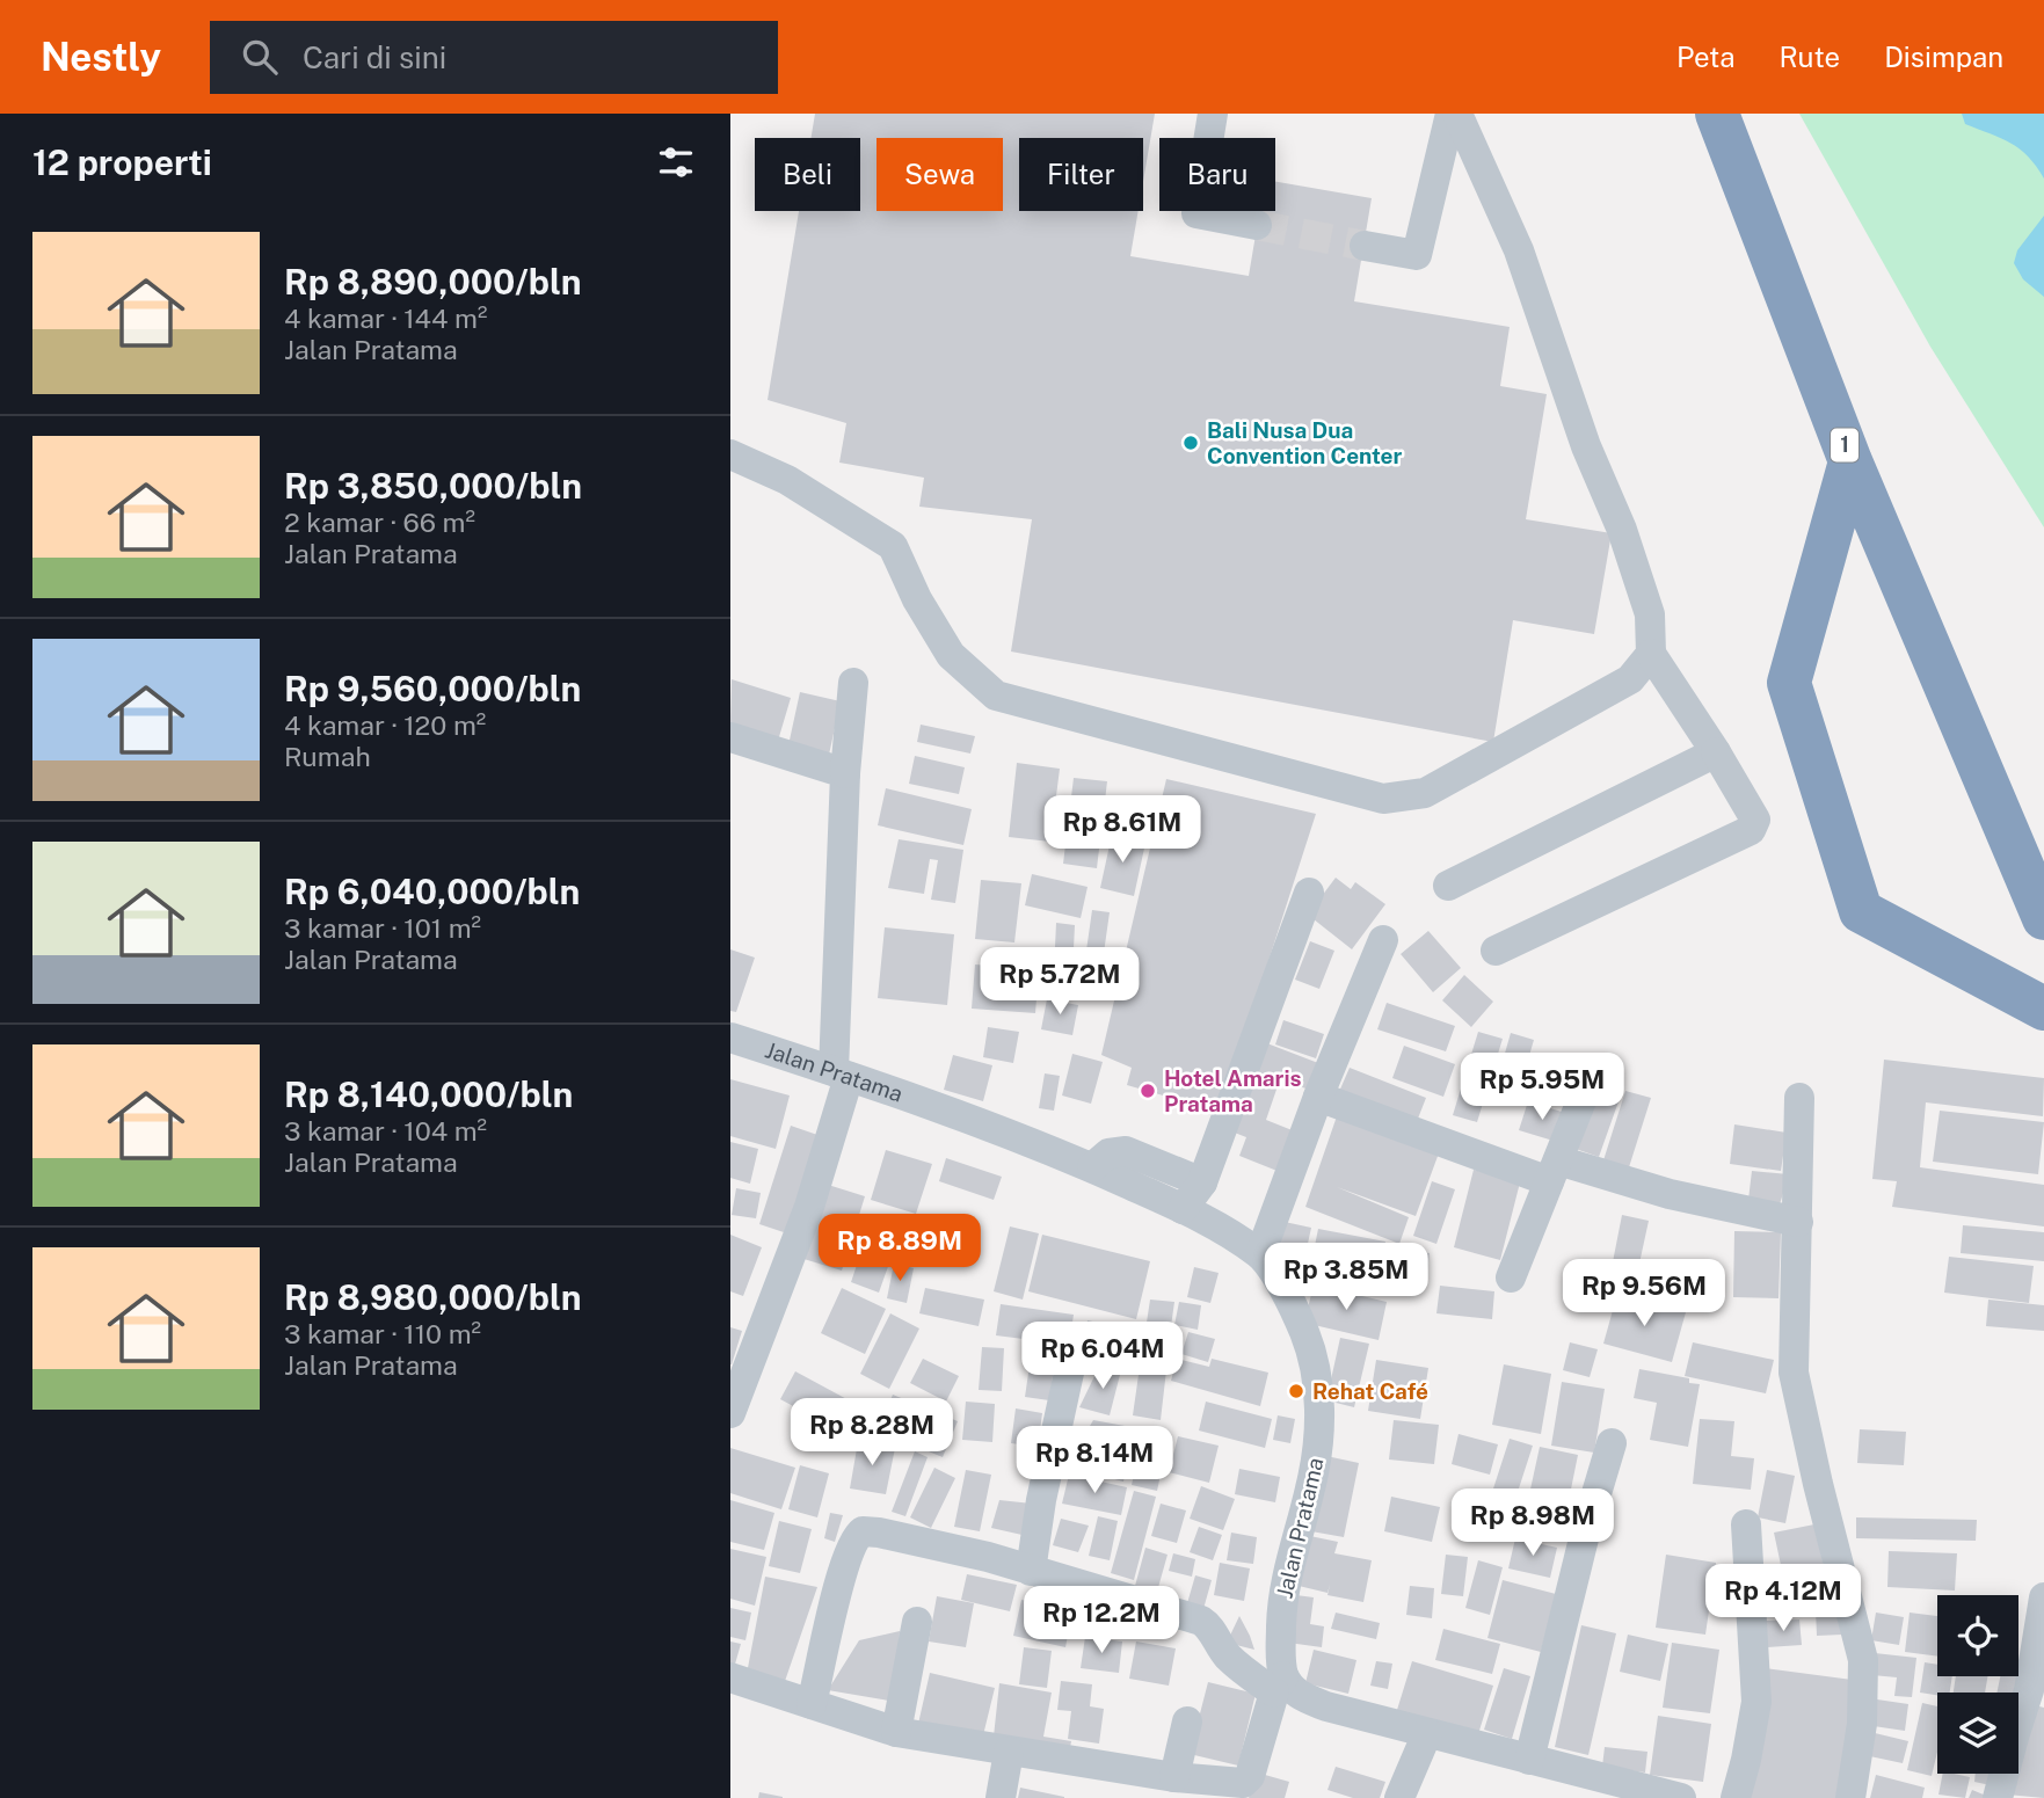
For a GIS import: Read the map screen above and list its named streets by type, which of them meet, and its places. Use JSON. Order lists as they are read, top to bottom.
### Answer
{
  "streets": {
    "highway": ["1"],
    "street": ["Jalan Pratama"]
  },
  "places": ["Bali Nusa Dua Convention Center", "Hotel Amaris Pratama", "Rehat Café"],
  "page": {
    "header": "Nestly",
    "search": "Cari di sini",
    "nav": ["Peta", "Rute", "Disimpan"],
    "heading": "12 properti",
    "chip": [
      "Beli",
      "Sewa",
      "Filter",
      "Baru"
    ],
    "list": [
      {
        "name": "Rp 8,890,000/bln",
        "note": "4 kamar · 144 m² · Jalan Pratama"
      },
      {
        "name": "Rp 3,850,000/bln",
        "note": "2 kamar · 66 m² · Jalan Pratama"
      },
      {
        "name": "Rp 9,560,000/bln",
        "note": "4 kamar · 120 m² · Rumah"
      },
      {
        "name": "Rp 6,040,000/bln",
        "note": "3 kamar · 101 m² · Jalan Pratama"
      },
      {
        "name": "Rp 8,140,000/bln",
        "note": "3 kamar · 104 m² · Jalan Pratama"
      },
      {
        "name": "Rp 8,980,000/bln",
        "note": "3 kamar · 110 m² · Jalan Pratama"
      }
    ],
    "price": [
      "Rp 8.61M",
      "Rp 5.72M",
      "Rp 5.95M",
      "Rp 8.89M",
      "Rp 3.85M",
      "Rp 9.56M",
      "Rp 6.04M",
      "Rp 8.28M",
      "Rp 8.14M",
      "Rp 8.98M",
      "Rp 4.12M",
      "Rp 12.2M"
    ]
  }
}
